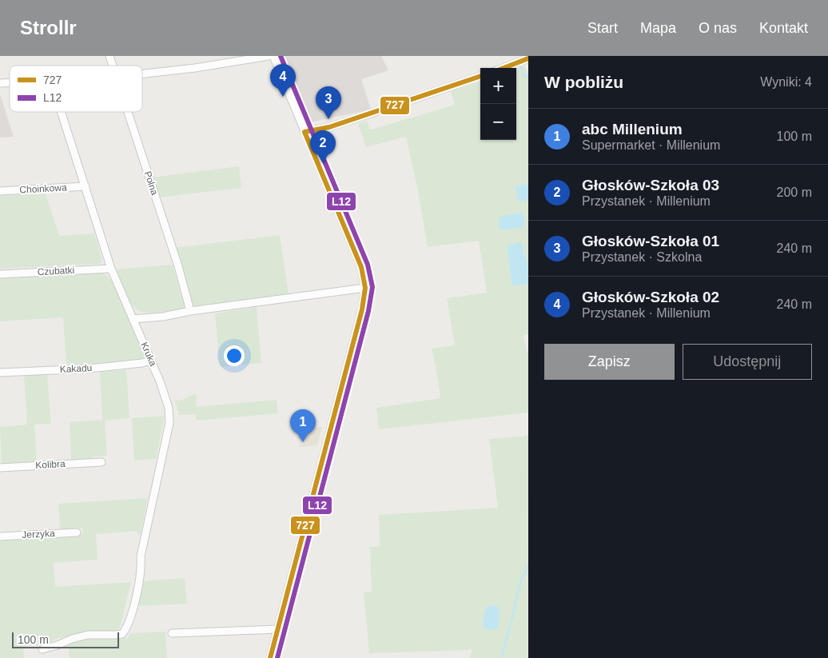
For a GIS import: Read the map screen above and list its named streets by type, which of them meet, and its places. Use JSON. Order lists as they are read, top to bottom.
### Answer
{
  "streets": {
    "street": [
      "Polna",
      "Choinkowa",
      "Czubatki",
      "Kruka",
      "Kakadu",
      "Kolibra",
      "Jerzyka"
    ]
  },
  "crossings": [
    ["Choinkowa", "Kruka"],
    ["Czubatki", "Kruka"],
    ["Kruka", "Kakadu"]
  ],
  "lines": ["transit line L12", "transit line 727"],
  "legend": ["727", "L12"],
  "scale_bar": "100 m",
  "page": {
    "header": "Strollr",
    "nav": [
      "Start",
      "Mapa",
      "O nas",
      "Kontakt"
    ],
    "heading": ["W pobliżu", "Wyniki: 4"],
    "pins": [
      "4",
      "3",
      "2",
      "1"
    ],
    "map_buttons": ["+", "−"],
    "list": [
      {
        "mark": "1",
        "name": "abc Millenium",
        "note": "Supermarket · Millenium",
        "value": "100 m"
      },
      {
        "mark": "2",
        "name": "Głosków-Szkoła 03",
        "note": "Przystanek · Millenium",
        "value": "200 m"
      },
      {
        "mark": "3",
        "name": "Głosków-Szkoła 01",
        "note": "Przystanek · Szkolna",
        "value": "240 m"
      },
      {
        "mark": "4",
        "name": "Głosków-Szkoła 02",
        "note": "Przystanek · Millenium",
        "value": "240 m"
      }
    ],
    "buttons": ["Zapisz", "Udostępnij"],
    "scale": "100 m"
  }
}
